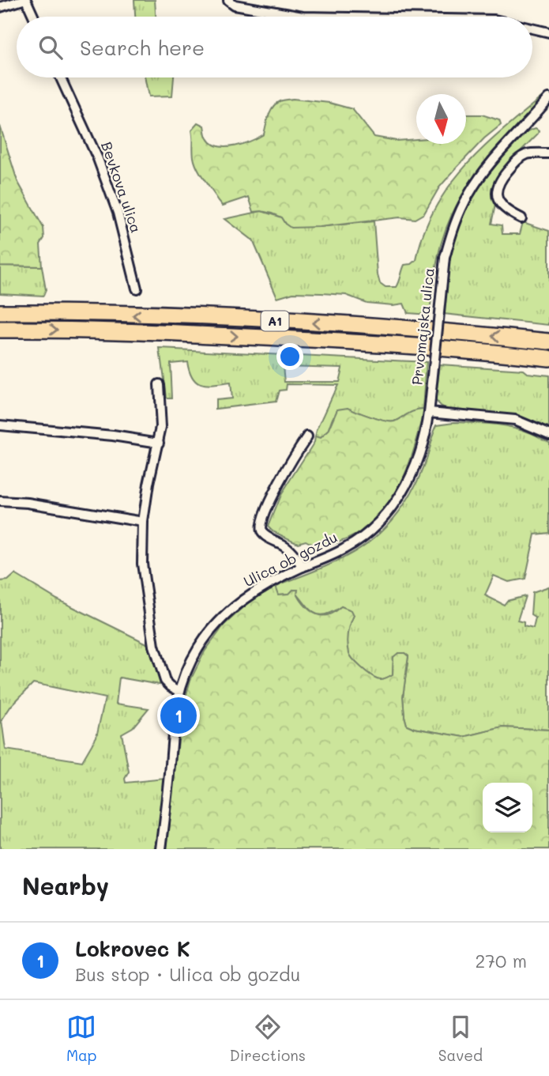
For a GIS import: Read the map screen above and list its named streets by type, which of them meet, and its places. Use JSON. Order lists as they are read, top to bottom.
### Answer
{
  "streets": {
    "highway": ["A1"],
    "street": ["Bevkova ulica", "Prvomajska ulica", "Ulica ob gozdu"]
  },
  "crossings": [
    ["Prvomajska ulica", "Ulica ob gozdu"]
  ],
  "north": "bottom",
  "page": {
    "search": "Search here",
    "pins": "1",
    "heading": "Nearby",
    "list": [
      {
        "mark": "1",
        "name": "Lokrovec K",
        "note": "Bus stop · Ulica ob gozdu",
        "value": "270 m"
      }
    ],
    "nav": ["Map", "Directions", "Saved"]
  }
}
